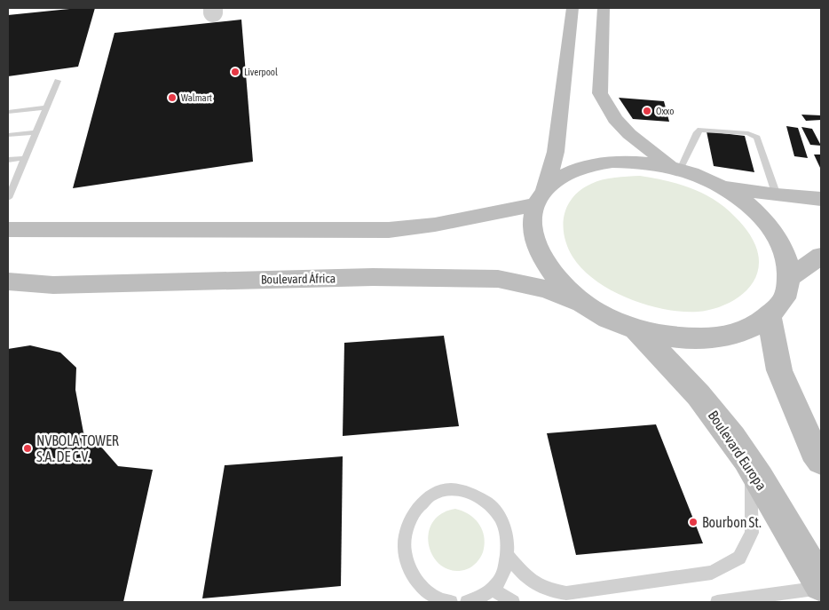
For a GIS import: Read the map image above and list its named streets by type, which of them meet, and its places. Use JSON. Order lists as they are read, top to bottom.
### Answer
{
  "streets": {
    "main road": ["Boulevard África", "Boulevard Europa"]
  },
  "places": [
    "Liverpool",
    "Walmart",
    "Oxxo",
    "NVBOLA TOWER S.A. DE C.V.",
    "Bourbon St."
  ]
}
